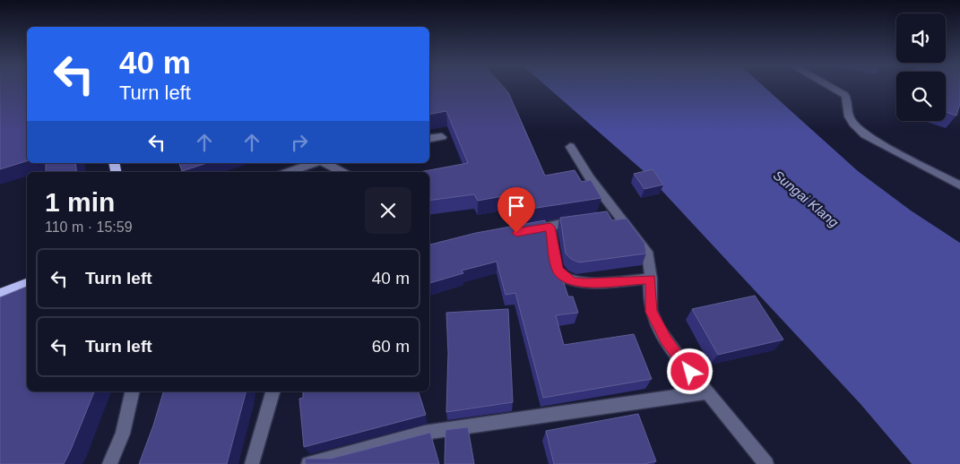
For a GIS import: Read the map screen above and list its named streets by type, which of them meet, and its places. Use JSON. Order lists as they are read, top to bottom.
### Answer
{
  "water": ["Sungai Klang"],
  "page": {
    "turn": ["40 m", "Turn left"],
    "heading": ["1 min", "110 m · 15:59"],
    "list": [
      {
        "name": "Turn left",
        "value": "40 m"
      },
      {
        "name": "Turn left",
        "value": "60 m"
      }
    ]
  }
}
